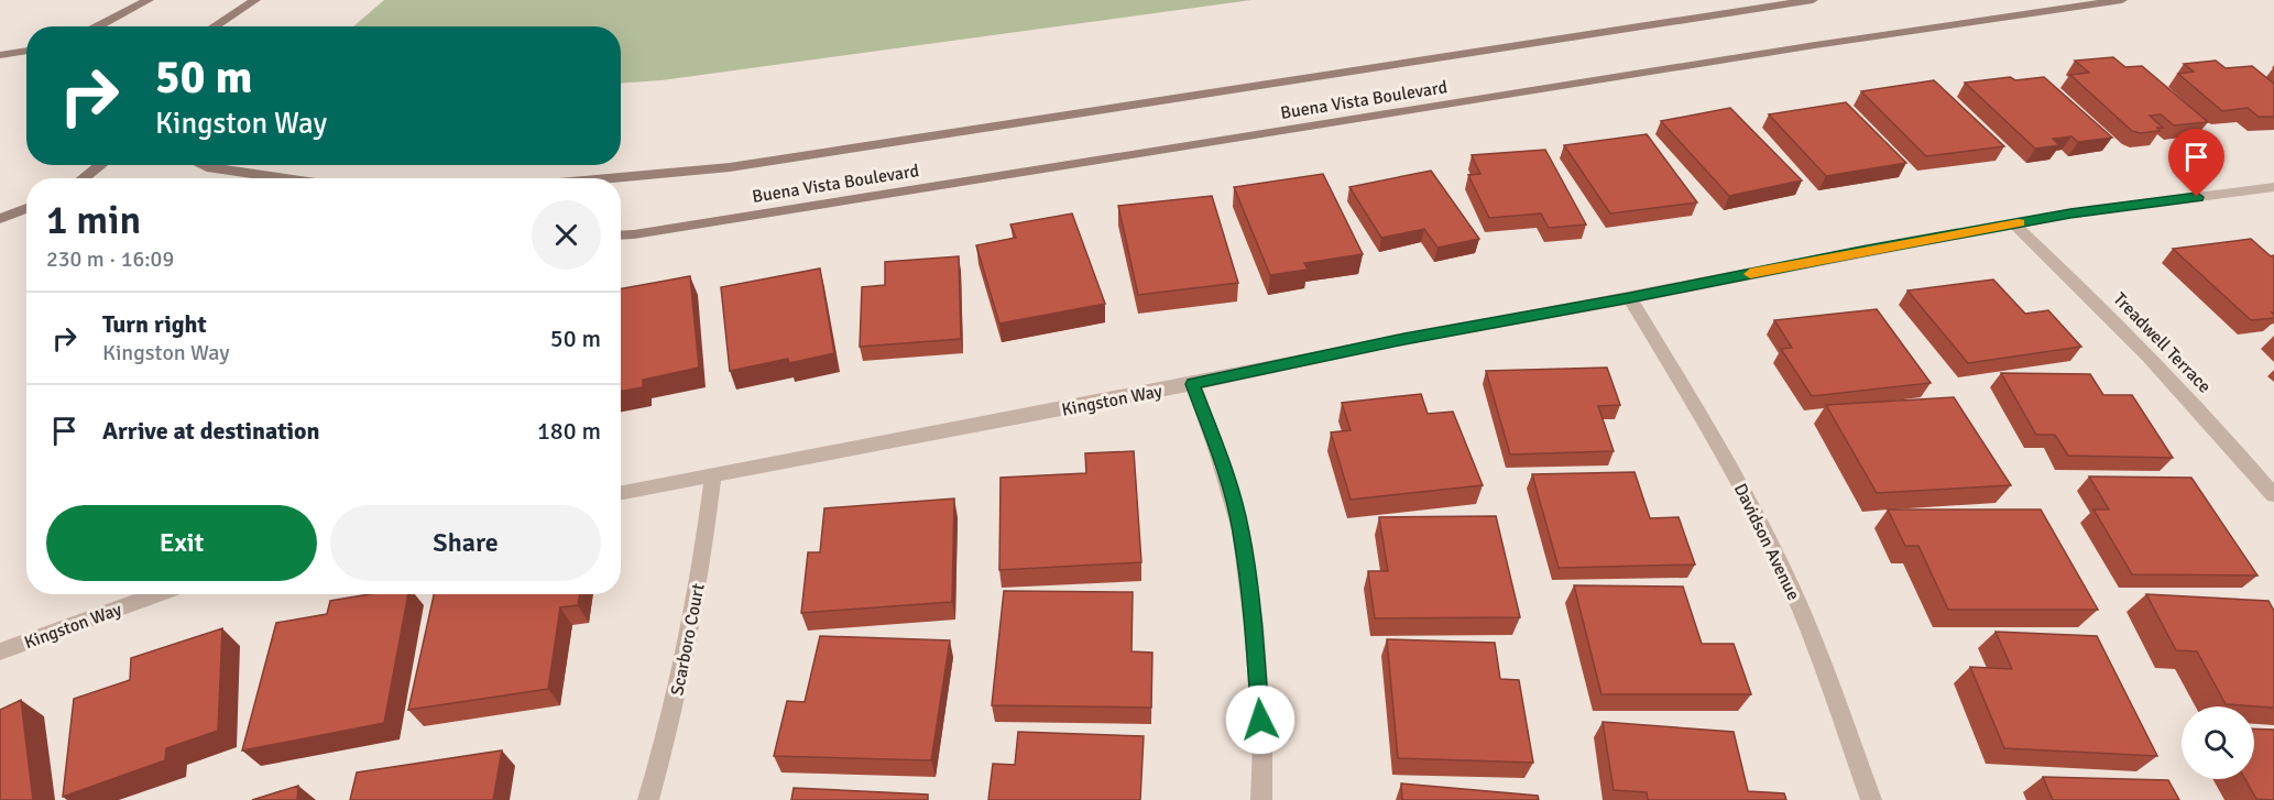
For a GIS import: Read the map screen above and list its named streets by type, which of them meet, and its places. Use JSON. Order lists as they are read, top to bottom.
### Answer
{
  "streets": {
    "main road": ["Buena Vista Boulevard"],
    "street": [
      "Treadwell Terrace",
      "Kingston Way",
      "Davidson Avenue",
      "Scarboro Court"
    ]
  },
  "crossings": [
    ["Treadwell Terrace", "Kingston Way"],
    ["Kingston Way", "Davidson Avenue"],
    ["Kingston Way", "Scarboro Court"]
  ],
  "page": {
    "turn": ["50 m", "Kingston Way"],
    "heading": ["1 min", "230 m · 16:09"],
    "list": [
      {
        "name": "Turn right",
        "note": "Kingston Way",
        "value": "50 m"
      },
      {
        "name": "Arrive at destination",
        "value": "180 m"
      }
    ],
    "buttons": ["Exit", "Share"]
  }
}
